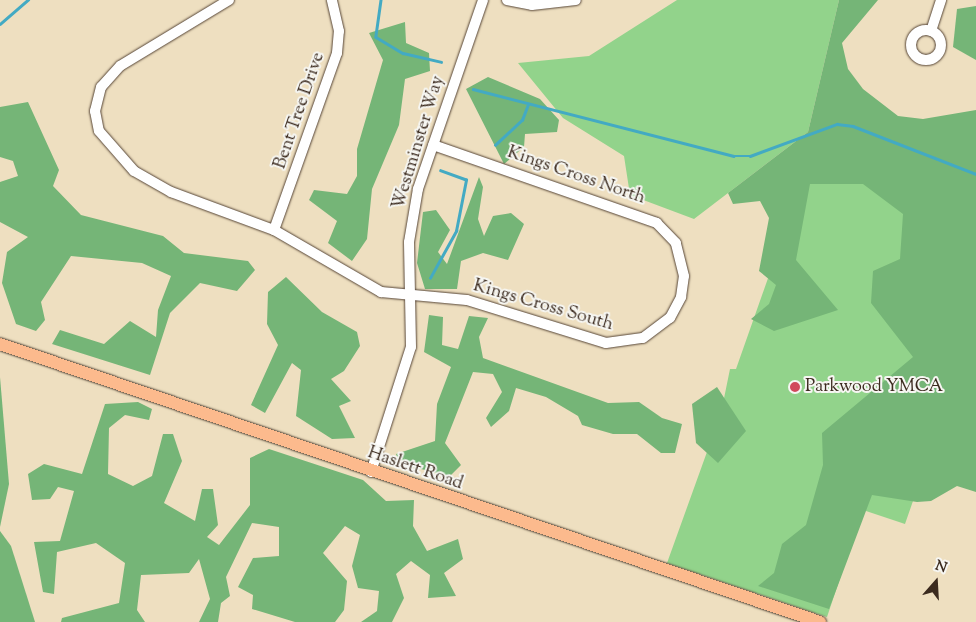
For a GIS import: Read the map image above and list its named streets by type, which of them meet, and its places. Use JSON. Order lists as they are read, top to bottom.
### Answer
{
  "streets": {
    "main road": ["Haslett Road"],
    "street": [
      "Bent Tree Drive",
      "Westminster Way",
      "Kings Cross North",
      "Kings Cross South"
    ]
  },
  "crossings": [
    ["Bent Tree Drive", "Kings Cross South"],
    ["Westminster Way", "Kings Cross North"],
    ["Westminster Way", "Kings Cross South"],
    ["Westminster Way", "Haslett Road"],
    ["Kings Cross North", "Kings Cross South"]
  ],
  "places": ["Parkwood YMCA"],
  "north": "top"
}
